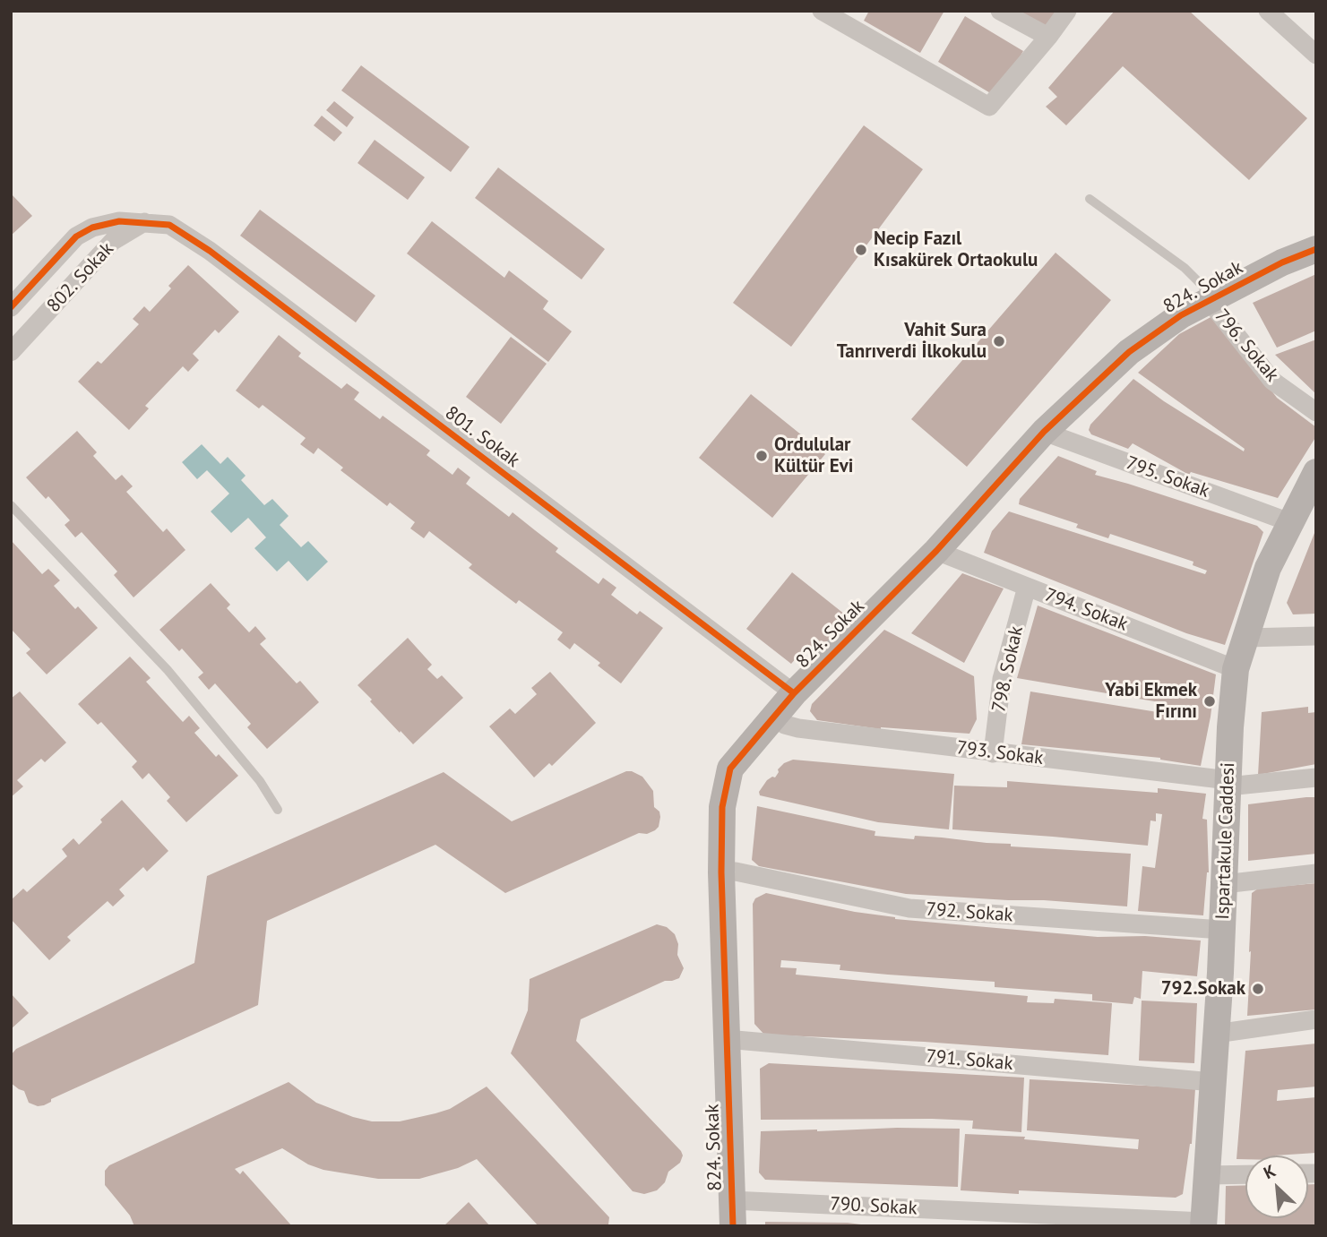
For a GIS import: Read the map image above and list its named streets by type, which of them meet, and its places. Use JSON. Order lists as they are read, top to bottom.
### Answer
{
  "streets": {
    "street": [
      "802. Sokak",
      "824. Sokak",
      "796. Sokak",
      "801. Sokak",
      "795. Sokak",
      "794. Sokak",
      "798. Sokak",
      "793. Sokak",
      "Ispartakule Caddesi",
      "792. Sokak",
      "791. Sokak",
      "790. Sokak"
    ]
  },
  "crossings": [
    ["802. Sokak", "801. Sokak"],
    ["824. Sokak", "796. Sokak"],
    ["824. Sokak", "801. Sokak"],
    ["824. Sokak", "795. Sokak"],
    ["824. Sokak", "794. Sokak"],
    ["824. Sokak", "793. Sokak"],
    ["824. Sokak", "792. Sokak"],
    ["824. Sokak", "791. Sokak"],
    ["824. Sokak", "790. Sokak"],
    ["795. Sokak", "Ispartakule Caddesi"],
    ["794. Sokak", "798. Sokak"],
    ["794. Sokak", "Ispartakule Caddesi"],
    ["798. Sokak", "793. Sokak"],
    ["793. Sokak", "Ispartakule Caddesi"],
    ["Ispartakule Caddesi", "792. Sokak"],
    ["Ispartakule Caddesi", "791. Sokak"],
    ["Ispartakule Caddesi", "790. Sokak"]
  ],
  "places": [
    "Necip Fazıl Kısakürek Ortaokulu",
    "Vahit Sura Tanrıverdi İlkokulu",
    "Ordulular Kültür Evi",
    "Yabi Ekmek Fırını",
    "792.Sokak"
  ],
  "north": "top left"
}
